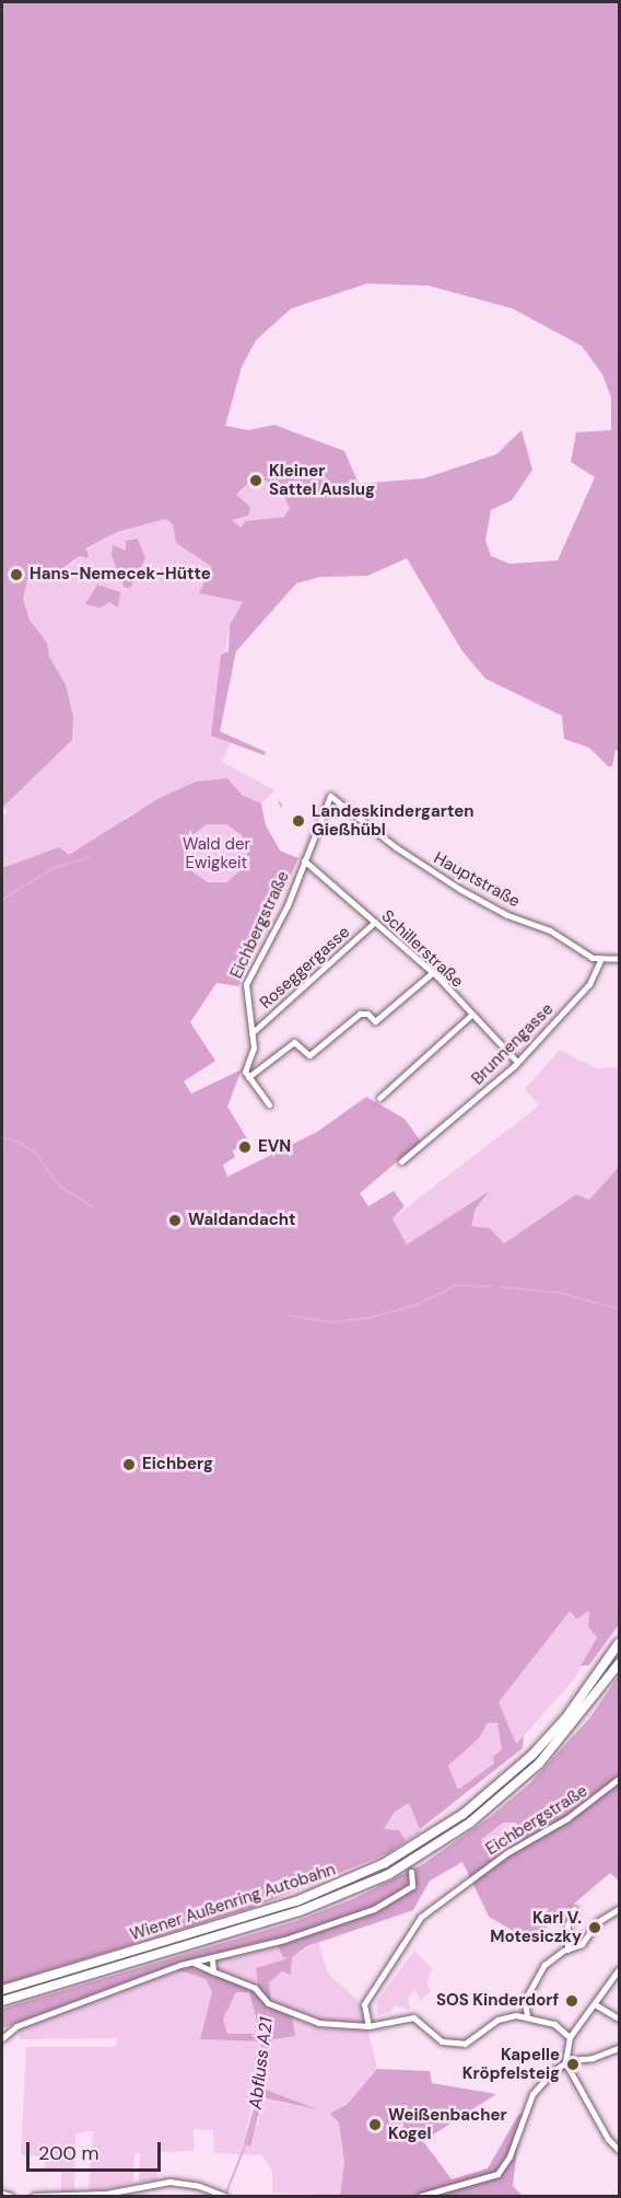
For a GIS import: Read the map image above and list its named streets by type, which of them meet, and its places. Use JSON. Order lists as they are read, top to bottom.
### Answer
{
  "streets": {
    "highway": ["Wiener Außenring Autobahn"],
    "street": [
      "Hauptstraße",
      "Eichbergstraße",
      "Schillerstraße",
      "Roseggergasse",
      "Brunnengasse"
    ]
  },
  "crossings": [
    ["Hauptstraße", "Eichbergstraße"],
    ["Hauptstraße", "Brunnengasse"],
    ["Eichbergstraße", "Schillerstraße"],
    ["Eichbergstraße", "Roseggergasse"],
    ["Schillerstraße", "Roseggergasse"],
    ["Schillerstraße", "Brunnengasse"]
  ],
  "water": ["Abfluss A21"],
  "parks": ["Wald der Ewigkeit"],
  "places": [
    "Kleiner Sattel Auslug",
    "Hans-Nemecek-Hütte",
    "Landeskindergarten Gießhübl",
    "EVN",
    "Waldandacht",
    "Eichberg",
    "Karl V. Motesiczky",
    "SOS Kinderdorf",
    "Kapelle Kröpfelsteig",
    "Weißenbacher Kogel"
  ],
  "scale_bar": "200 m"
}
